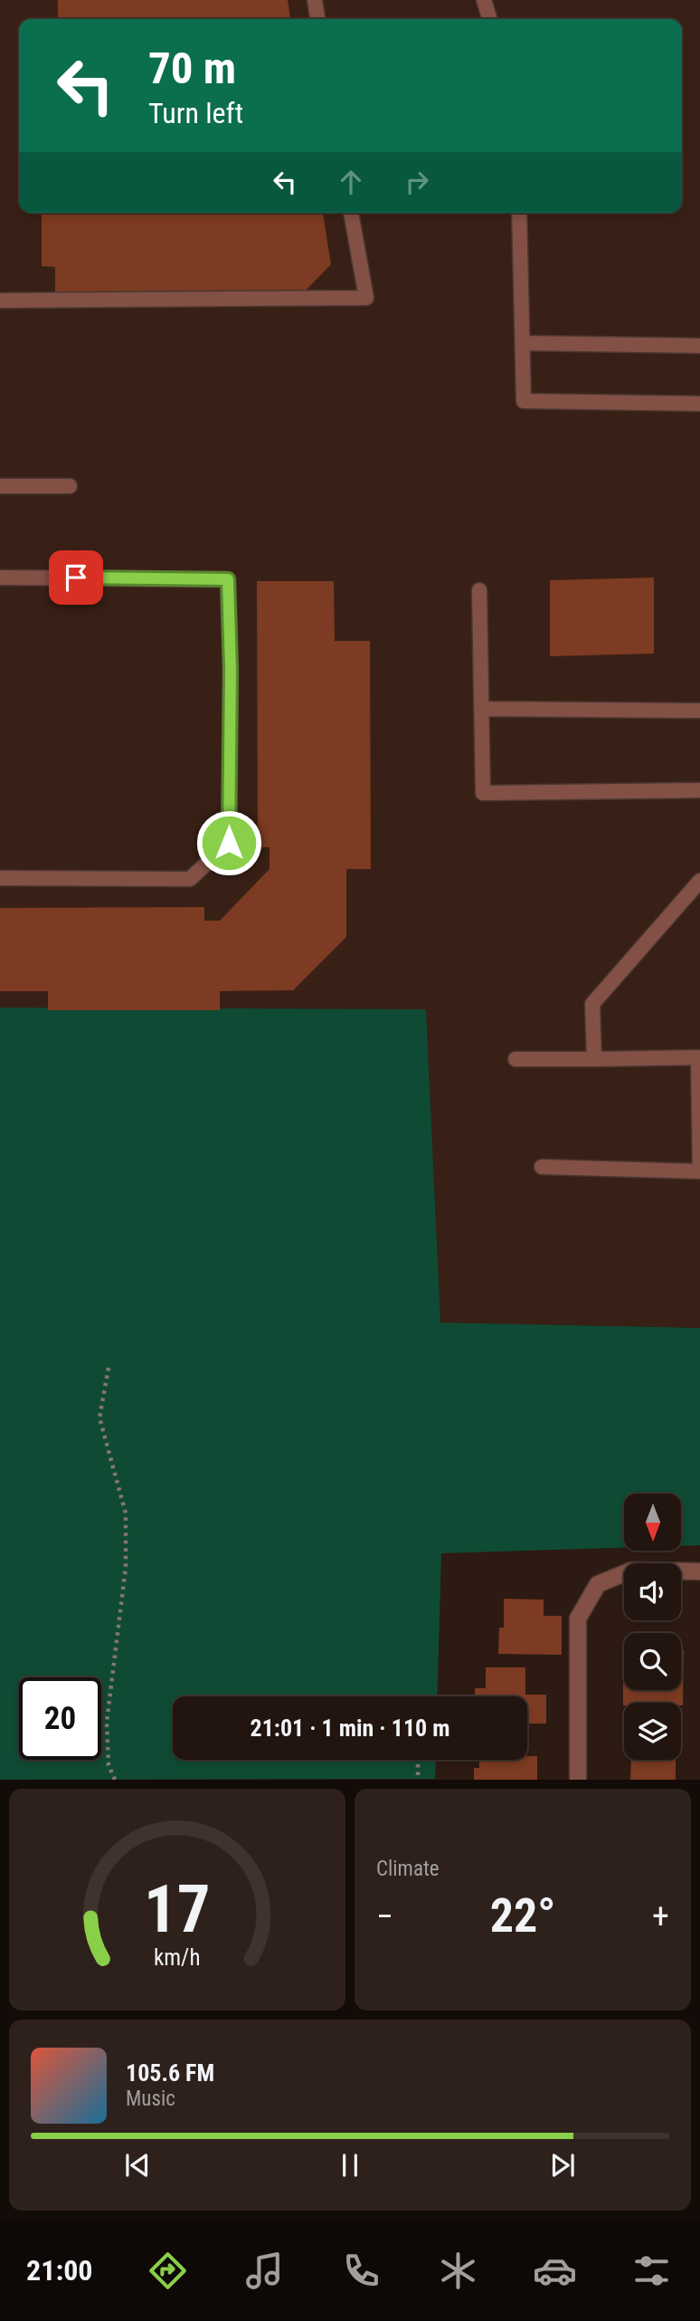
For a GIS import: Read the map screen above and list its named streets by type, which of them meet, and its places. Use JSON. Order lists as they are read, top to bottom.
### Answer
{
  "north": "bottom",
  "page": {
    "turn": ["70 m", "Turn left"],
    "limit": "20",
    "trip": "21:01 · 1 min · 110 m",
    "tile": "Climate",
    "heat": ["−", "22°", "+"],
    "song": ["105.6 FM", "Music"],
    "tabs": "21:00",
    "gauge": ["17", "km/h"]
  }
}
